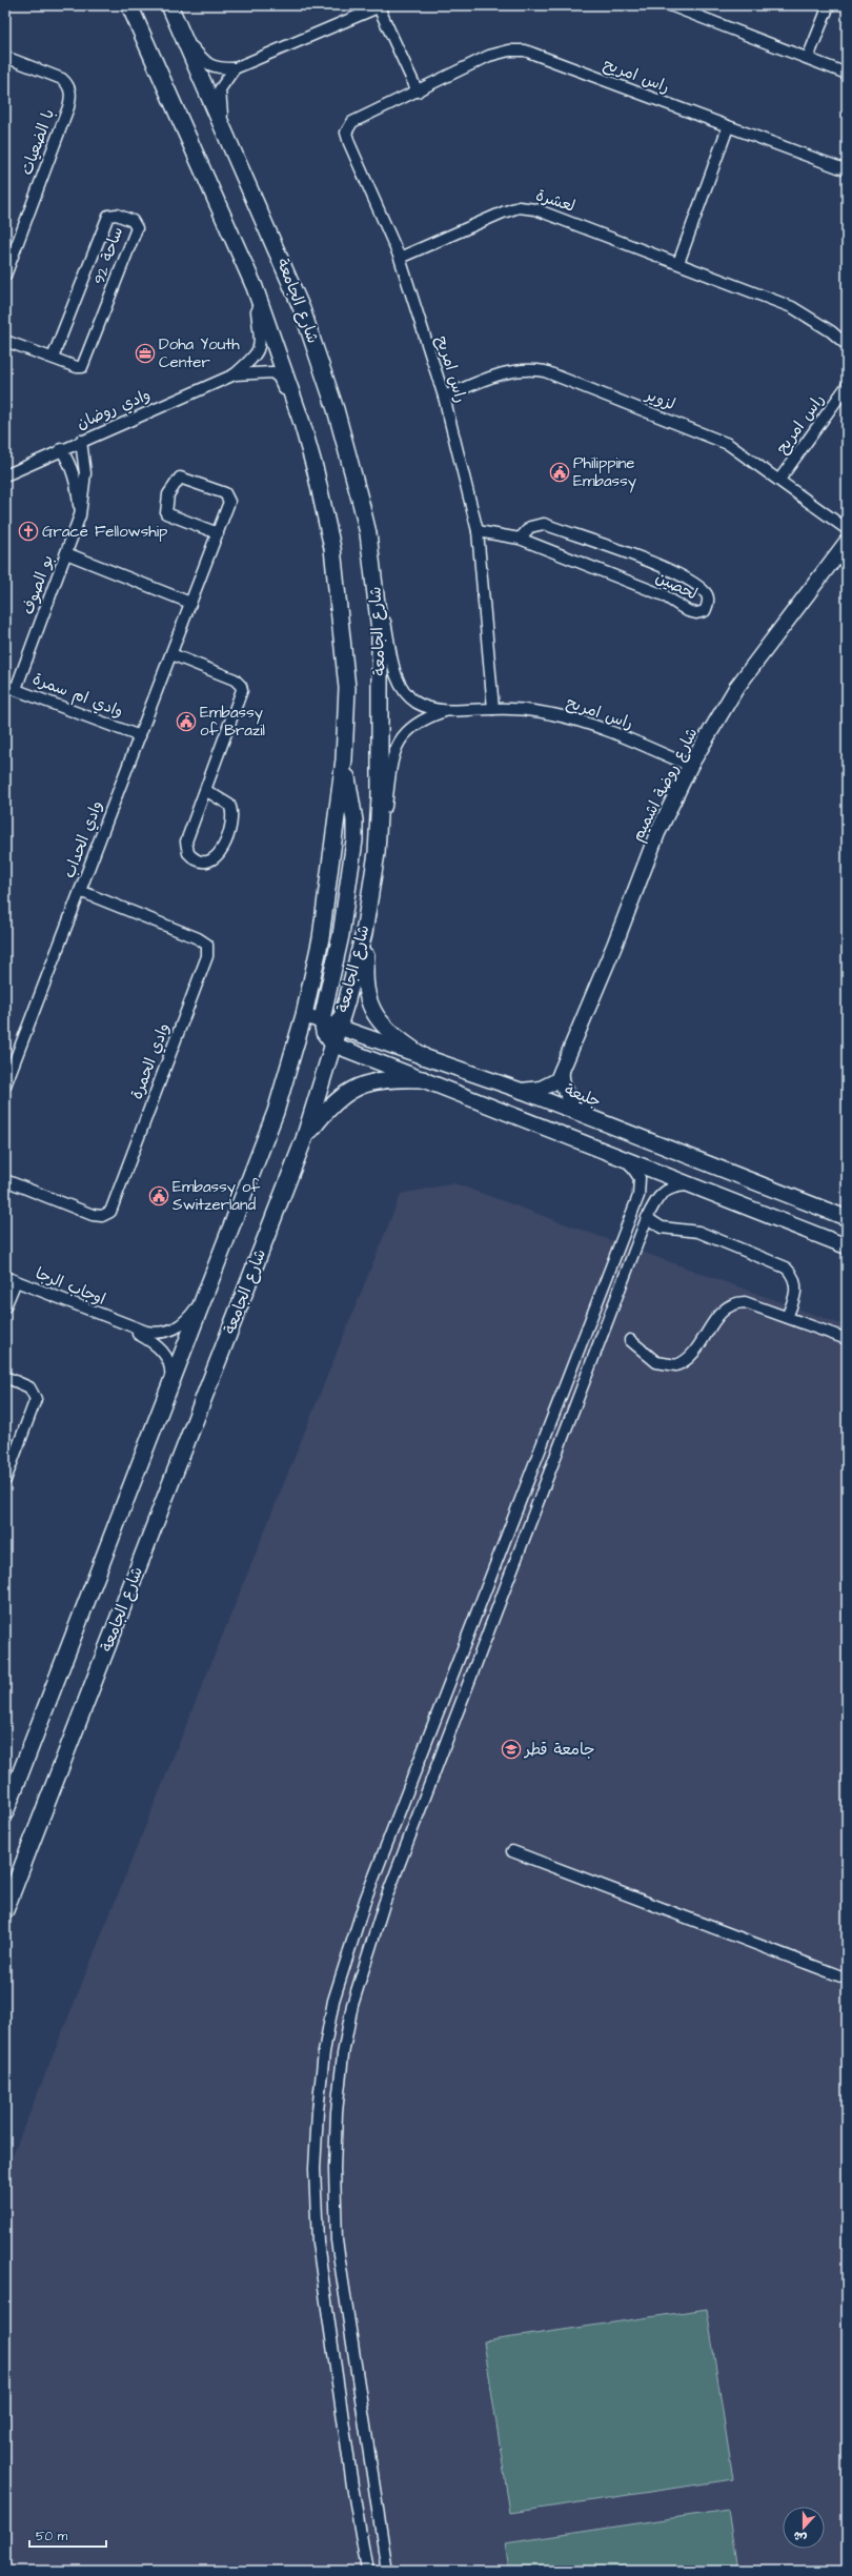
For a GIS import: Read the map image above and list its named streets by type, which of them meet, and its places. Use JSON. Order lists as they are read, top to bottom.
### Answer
{
  "streets": {
    "main road": ["شارع الجامعة", "شارع روضة اشميم", "جليعة"],
    "street": [
      "راس امريح",
      "با الضعيات",
      "لعشرة",
      "ساحة 92",
      "لزوير",
      "وادي روضان",
      "بو الصوف",
      "لحصين",
      "وادي ام سمرة",
      "وادي الحداب",
      "وادي الحمرة",
      "اوجاب الرجا"
    ]
  },
  "crossings": [
    ["راس امريح", "لعشرة"],
    ["راس امريح", "شارع الجامعة"],
    ["راس امريح", "لزوير"],
    ["راس امريح", "لحصين"],
    ["راس امريح", "شارع روضة اشميم"],
    ["شارع الجامعة", "جليعة"],
    ["وادي روضان", "بو الصوف"],
    ["بو الصوف", "وادي ام سمرة"],
    ["وادي ام سمرة", "وادي الحداب"],
    ["شارع روضة اشميم", "جليعة"],
    ["وادي الحداب", "وادي الحمرة"]
  ],
  "places": {
    "office": ["Doha Youth Center"],
    "public building": ["Philippine Embassy", "Embassy of Brazil", "Embassy of Switzerland"],
    "church": ["Grace Fellowship"],
    "school or university": ["جامعة قطر"]
  },
  "scale_bar": "50 m",
  "north": "bottom"
}
